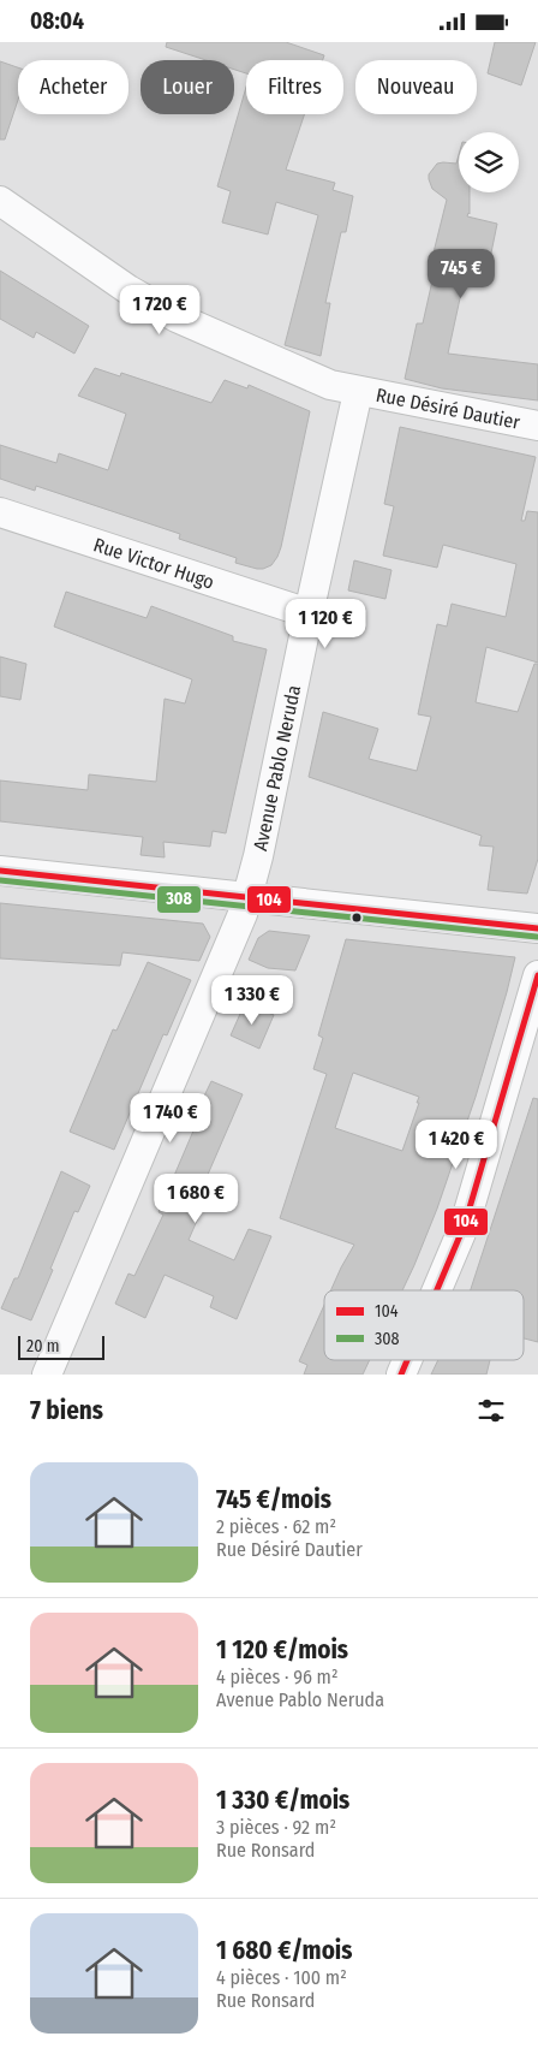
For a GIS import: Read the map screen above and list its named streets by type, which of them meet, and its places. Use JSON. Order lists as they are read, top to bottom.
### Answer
{
  "streets": {
    "street": ["Rue Désiré Dautier", "Rue Victor Hugo", "Avenue Pablo Neruda"]
  },
  "crossings": [
    ["Rue Désiré Dautier", "Avenue Pablo Neruda"],
    ["Rue Victor Hugo", "Avenue Pablo Neruda"]
  ],
  "lines": ["transit line 104", "transit line 308"],
  "legend": ["104", "308"],
  "scale_bar": "20 m",
  "page": {
    "status": "08:04",
    "chip": [
      "Acheter",
      "Louer",
      "Filtres",
      "Nouveau"
    ],
    "price": [
      "745 €",
      "1 720 €",
      "1 120 €",
      "1 330 €",
      "1 740 €",
      "1 420 €",
      "1 680 €"
    ],
    "scale": "20 m",
    "heading": "7 biens",
    "list": [
      {
        "name": "745 €/mois",
        "note": "2 pièces · 62 m² · Rue Désiré Dautier"
      },
      {
        "name": "1 120 €/mois",
        "note": "4 pièces · 96 m² · Avenue Pablo Neruda"
      },
      {
        "name": "1 330 €/mois",
        "note": "3 pièces · 92 m² · Rue Ronsard"
      },
      {
        "name": "1 680 €/mois",
        "note": "4 pièces · 100 m² · Rue Ronsard"
      }
    ]
  }
}
